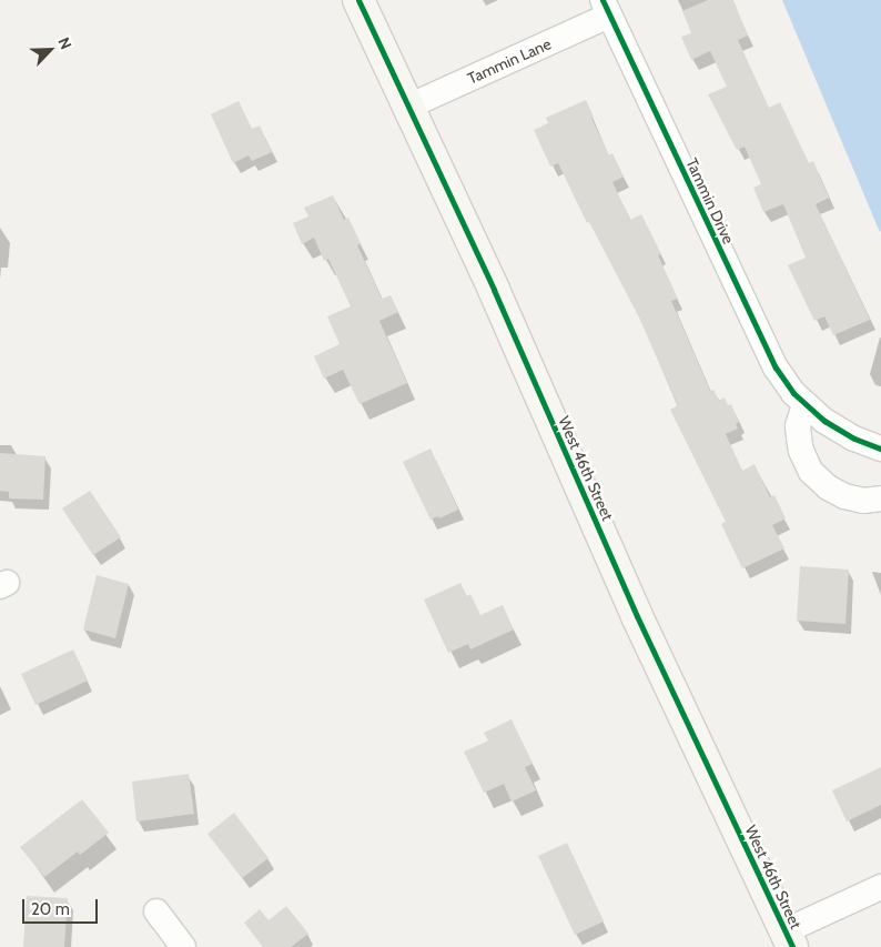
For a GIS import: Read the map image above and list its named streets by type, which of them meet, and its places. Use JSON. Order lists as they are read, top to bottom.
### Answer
{
  "streets": {
    "street": ["Tammin Lane", "Tammin Drive", "West 46th Street"]
  },
  "crossings": [
    ["Tammin Lane", "Tammin Drive"],
    ["Tammin Lane", "West 46th Street"]
  ],
  "scale_bar": "20 m",
  "north": "top right"
}
